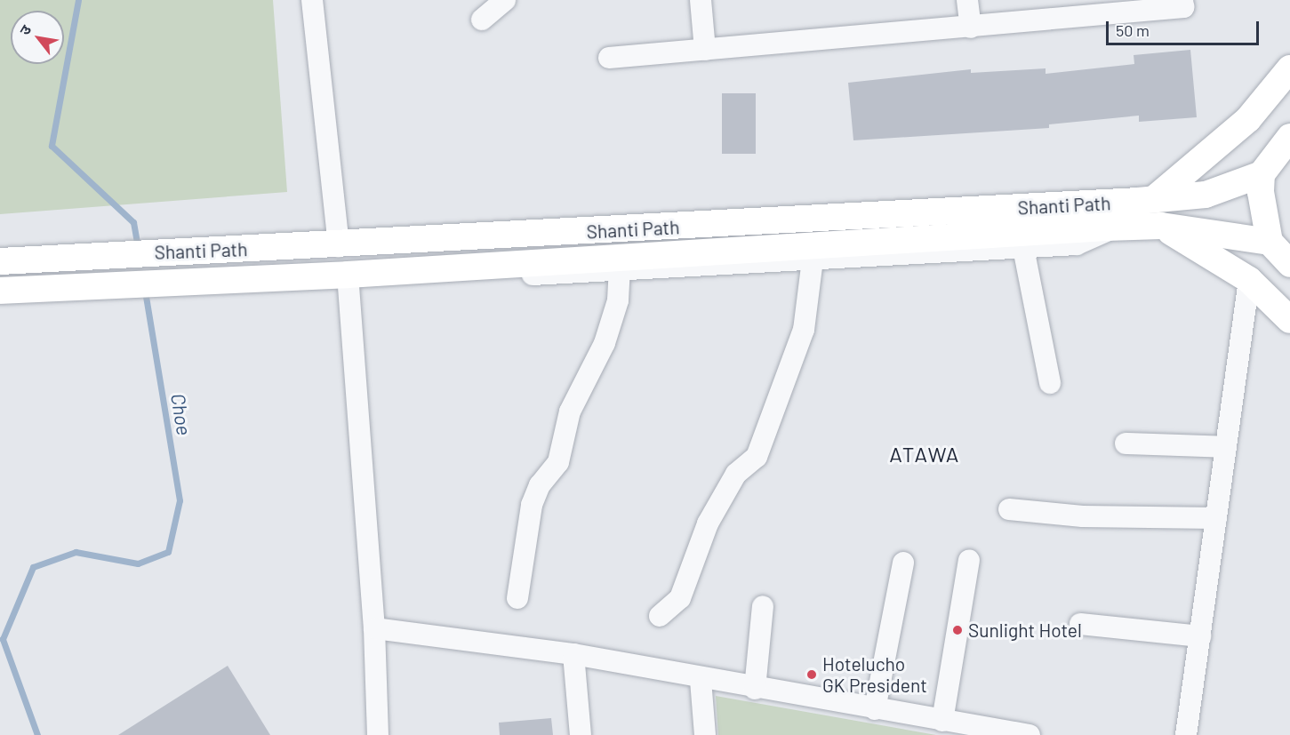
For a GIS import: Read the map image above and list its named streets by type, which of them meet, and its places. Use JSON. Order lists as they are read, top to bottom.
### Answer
{
  "streets": {
    "main road": ["Shanti Path"]
  },
  "districts": ["ATAWA"],
  "water": ["Choe"],
  "places": ["Sunlight Hotel", "Hotelucho GK President"],
  "scale_bar": "50 m",
  "north": "top left"
}
